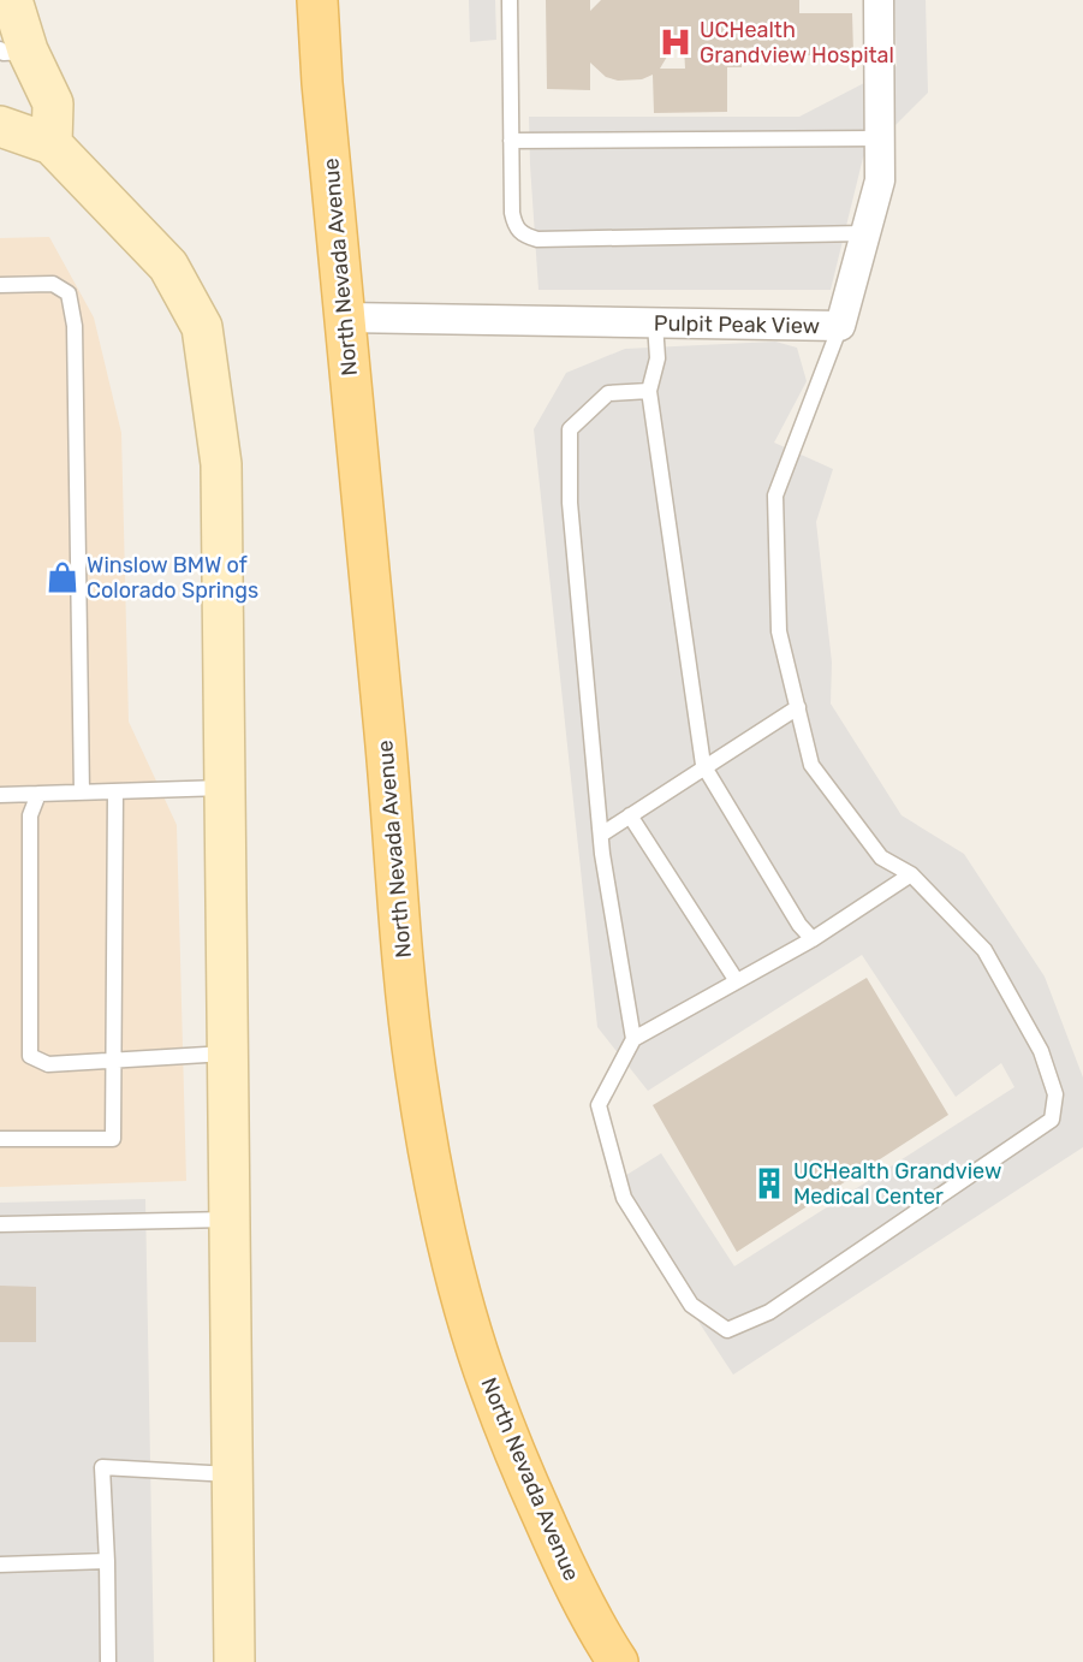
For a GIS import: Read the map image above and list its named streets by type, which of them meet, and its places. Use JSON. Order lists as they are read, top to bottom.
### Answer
{
  "streets": {
    "main road": ["North Nevada Avenue"],
    "street": ["Pulpit Peak View"]
  },
  "crossings": [
    ["North Nevada Avenue", "Pulpit Peak View"]
  ],
  "places": {
    "hospital": ["UCHealth Grandview Hospital"],
    "shop": ["Winslow BMW of Colorado Springs"],
    "building": ["UCHealth Grandview Medical Center"]
  }
}
